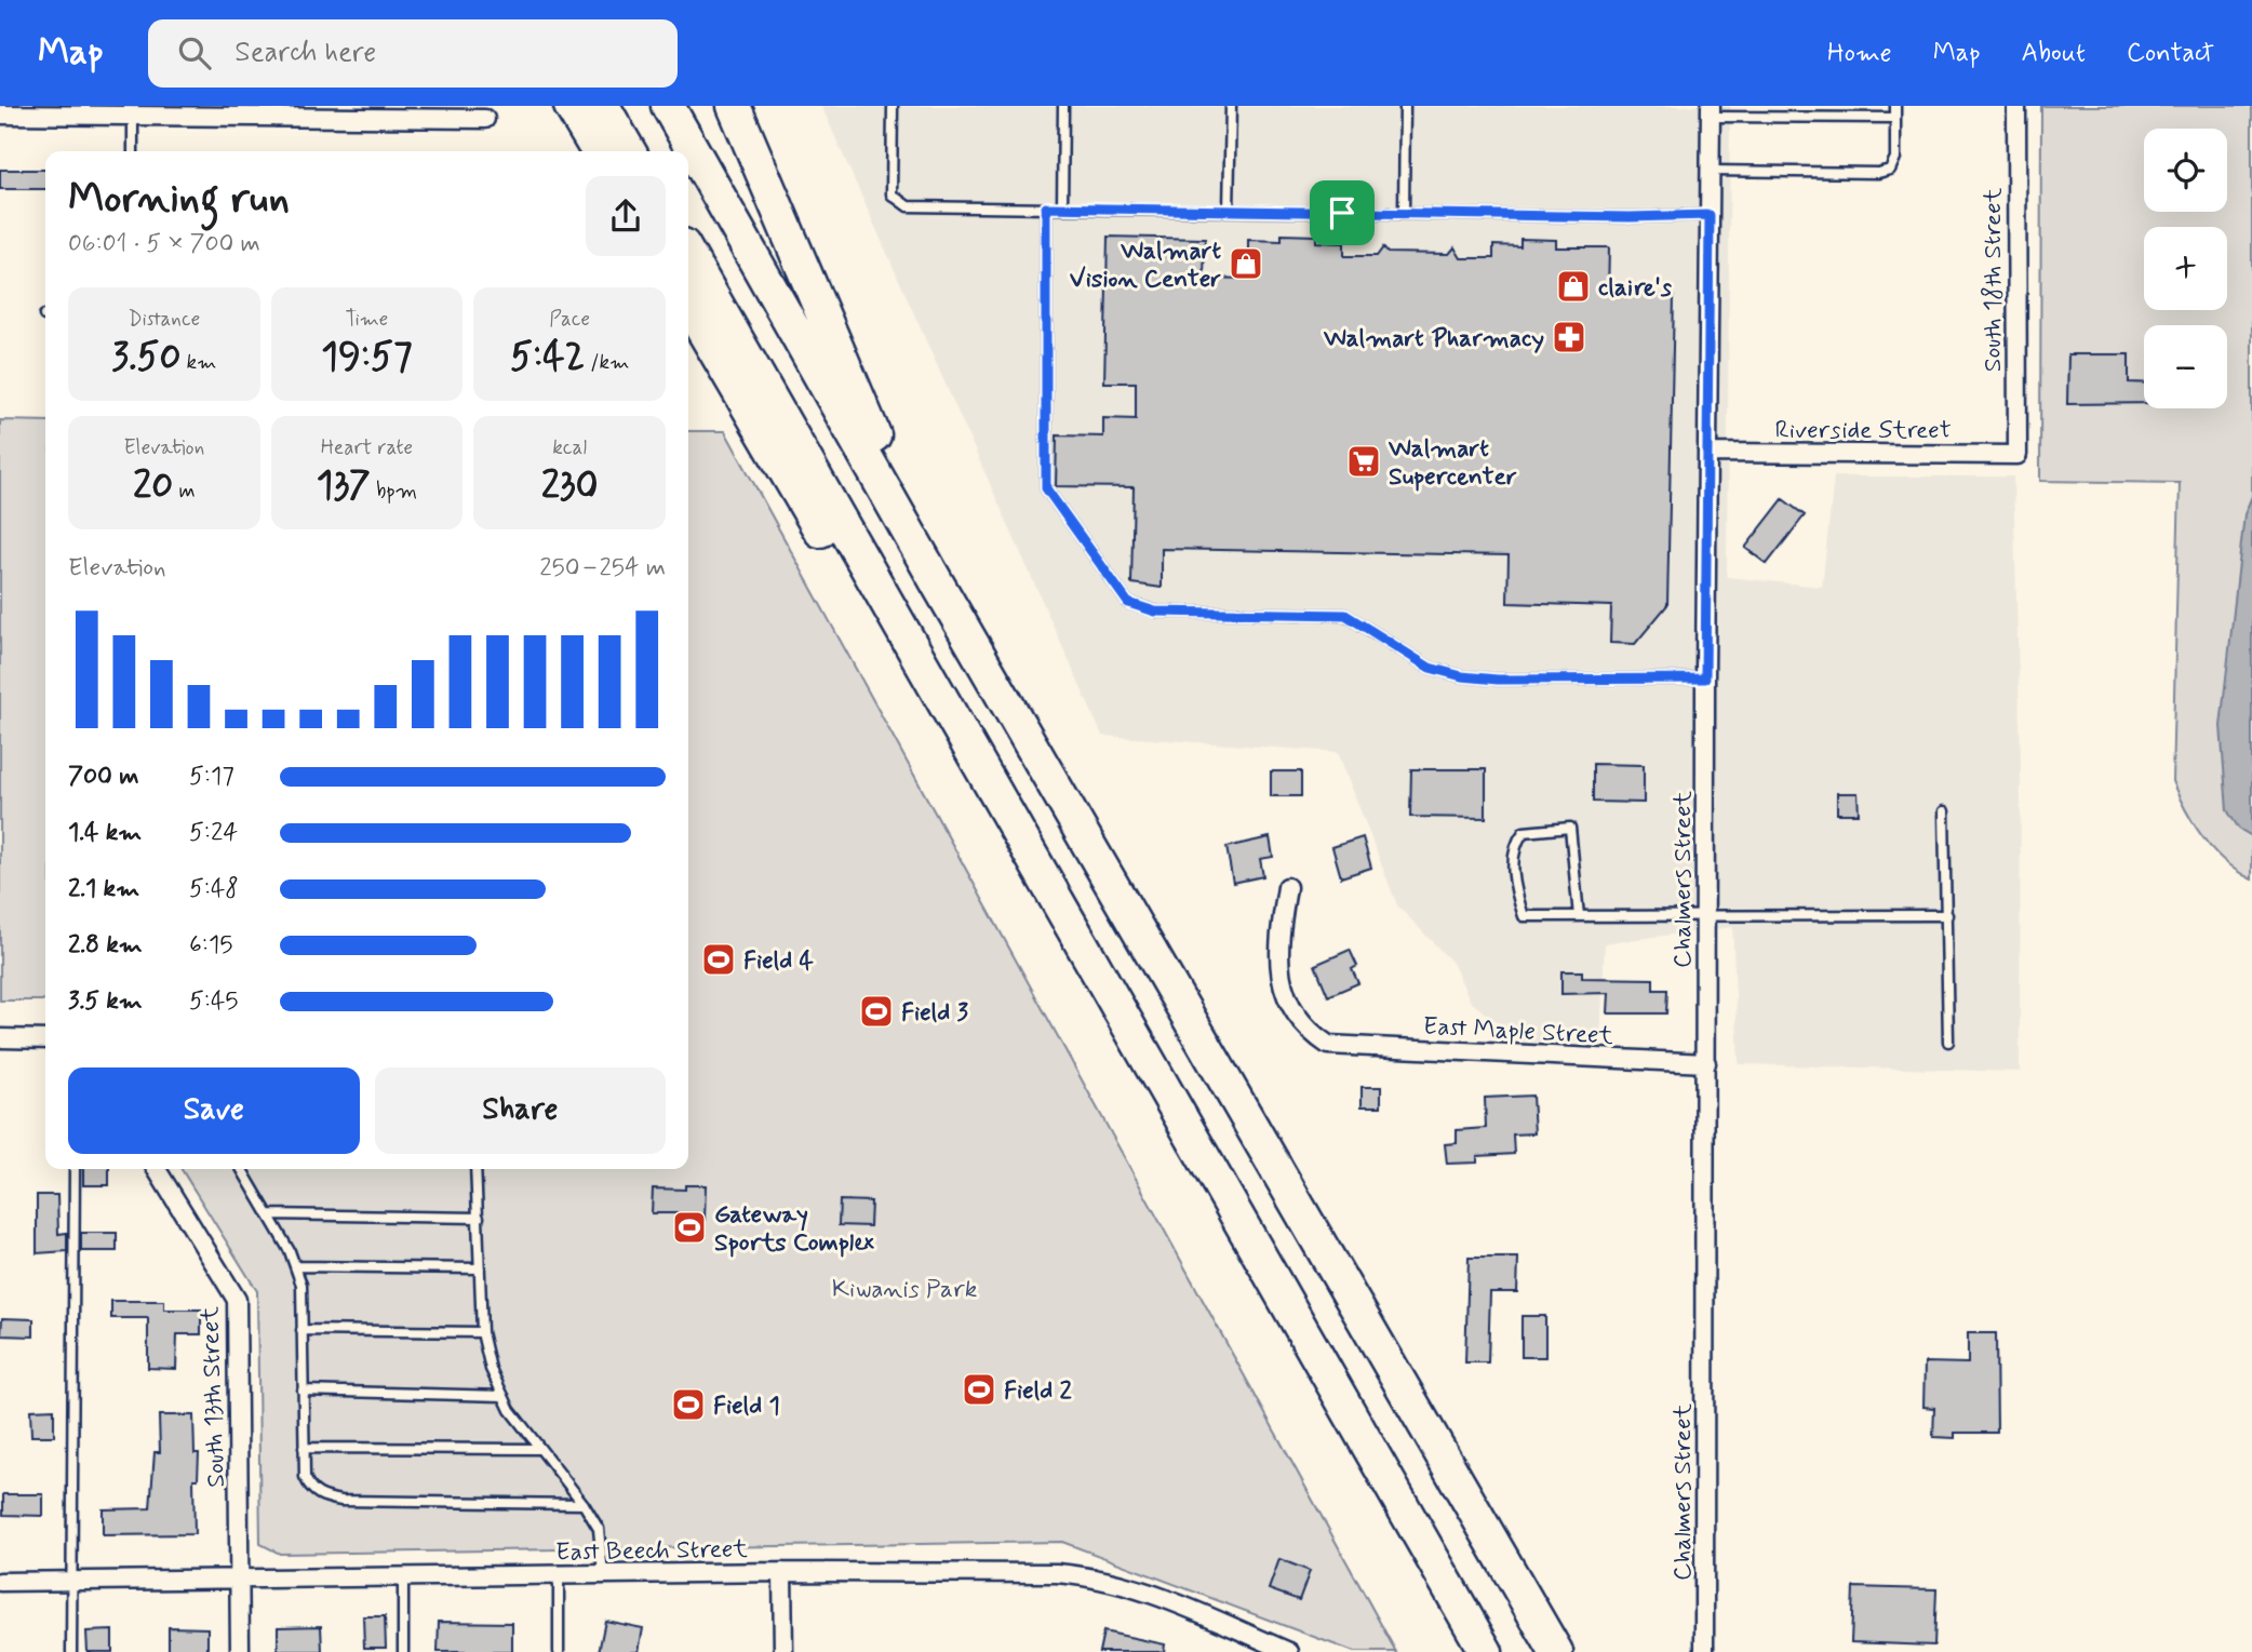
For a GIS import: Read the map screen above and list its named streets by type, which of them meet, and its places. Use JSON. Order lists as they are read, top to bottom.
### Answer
{
  "streets": {
    "street": [
      "South 18th Street",
      "Riverside Street",
      "Chalmers Street",
      "East Maple Street",
      "South 13th Street",
      "East Beech Street"
    ]
  },
  "crossings": [
    ["South 18th Street", "Riverside Street"],
    ["Riverside Street", "Chalmers Street"],
    ["Chalmers Street", "East Maple Street"],
    ["South 13th Street", "East Beech Street"]
  ],
  "parks": ["Kiwanis Park"],
  "places": {
    "shop": ["Walmart Vision Center", "claire's"],
    "pharmacy": ["Walmart Pharmacy"],
    "supermarket": ["Walmart Supercenter"],
    "sports": [
      "Field 4",
      "Field 3",
      "Gateway Sports Complex",
      "Field 2",
      "Field 1"
    ]
  },
  "page": {
    "header": "Map",
    "search": "Search here",
    "nav": [
      "Home",
      "Map",
      "About",
      "Contact"
    ],
    "map_buttons": ["+", "−"],
    "heading": ["Morning run", "06:01 · 5 × 700 m"],
    "stats": [
      ["Distance", "3.50 km"],
      ["Time", "19:57"],
      ["Pace", "5:42 /km"],
      ["Elevation", "20 m"],
      ["Heart rate", "137 bpm"],
      ["kcal", "230"]
    ],
    "chart": ["Elevation", "250–254 m"],
    "list": [
      {
        "name": "700 m",
        "note": "5:17"
      },
      {
        "name": "1.4 km",
        "note": "5:24"
      },
      {
        "name": "2.1 km",
        "note": "5:48"
      },
      {
        "name": "2.8 km",
        "note": "6:15"
      },
      {
        "name": "3.5 km",
        "note": "5:45"
      }
    ],
    "buttons": ["Save", "Share"]
  }
}
